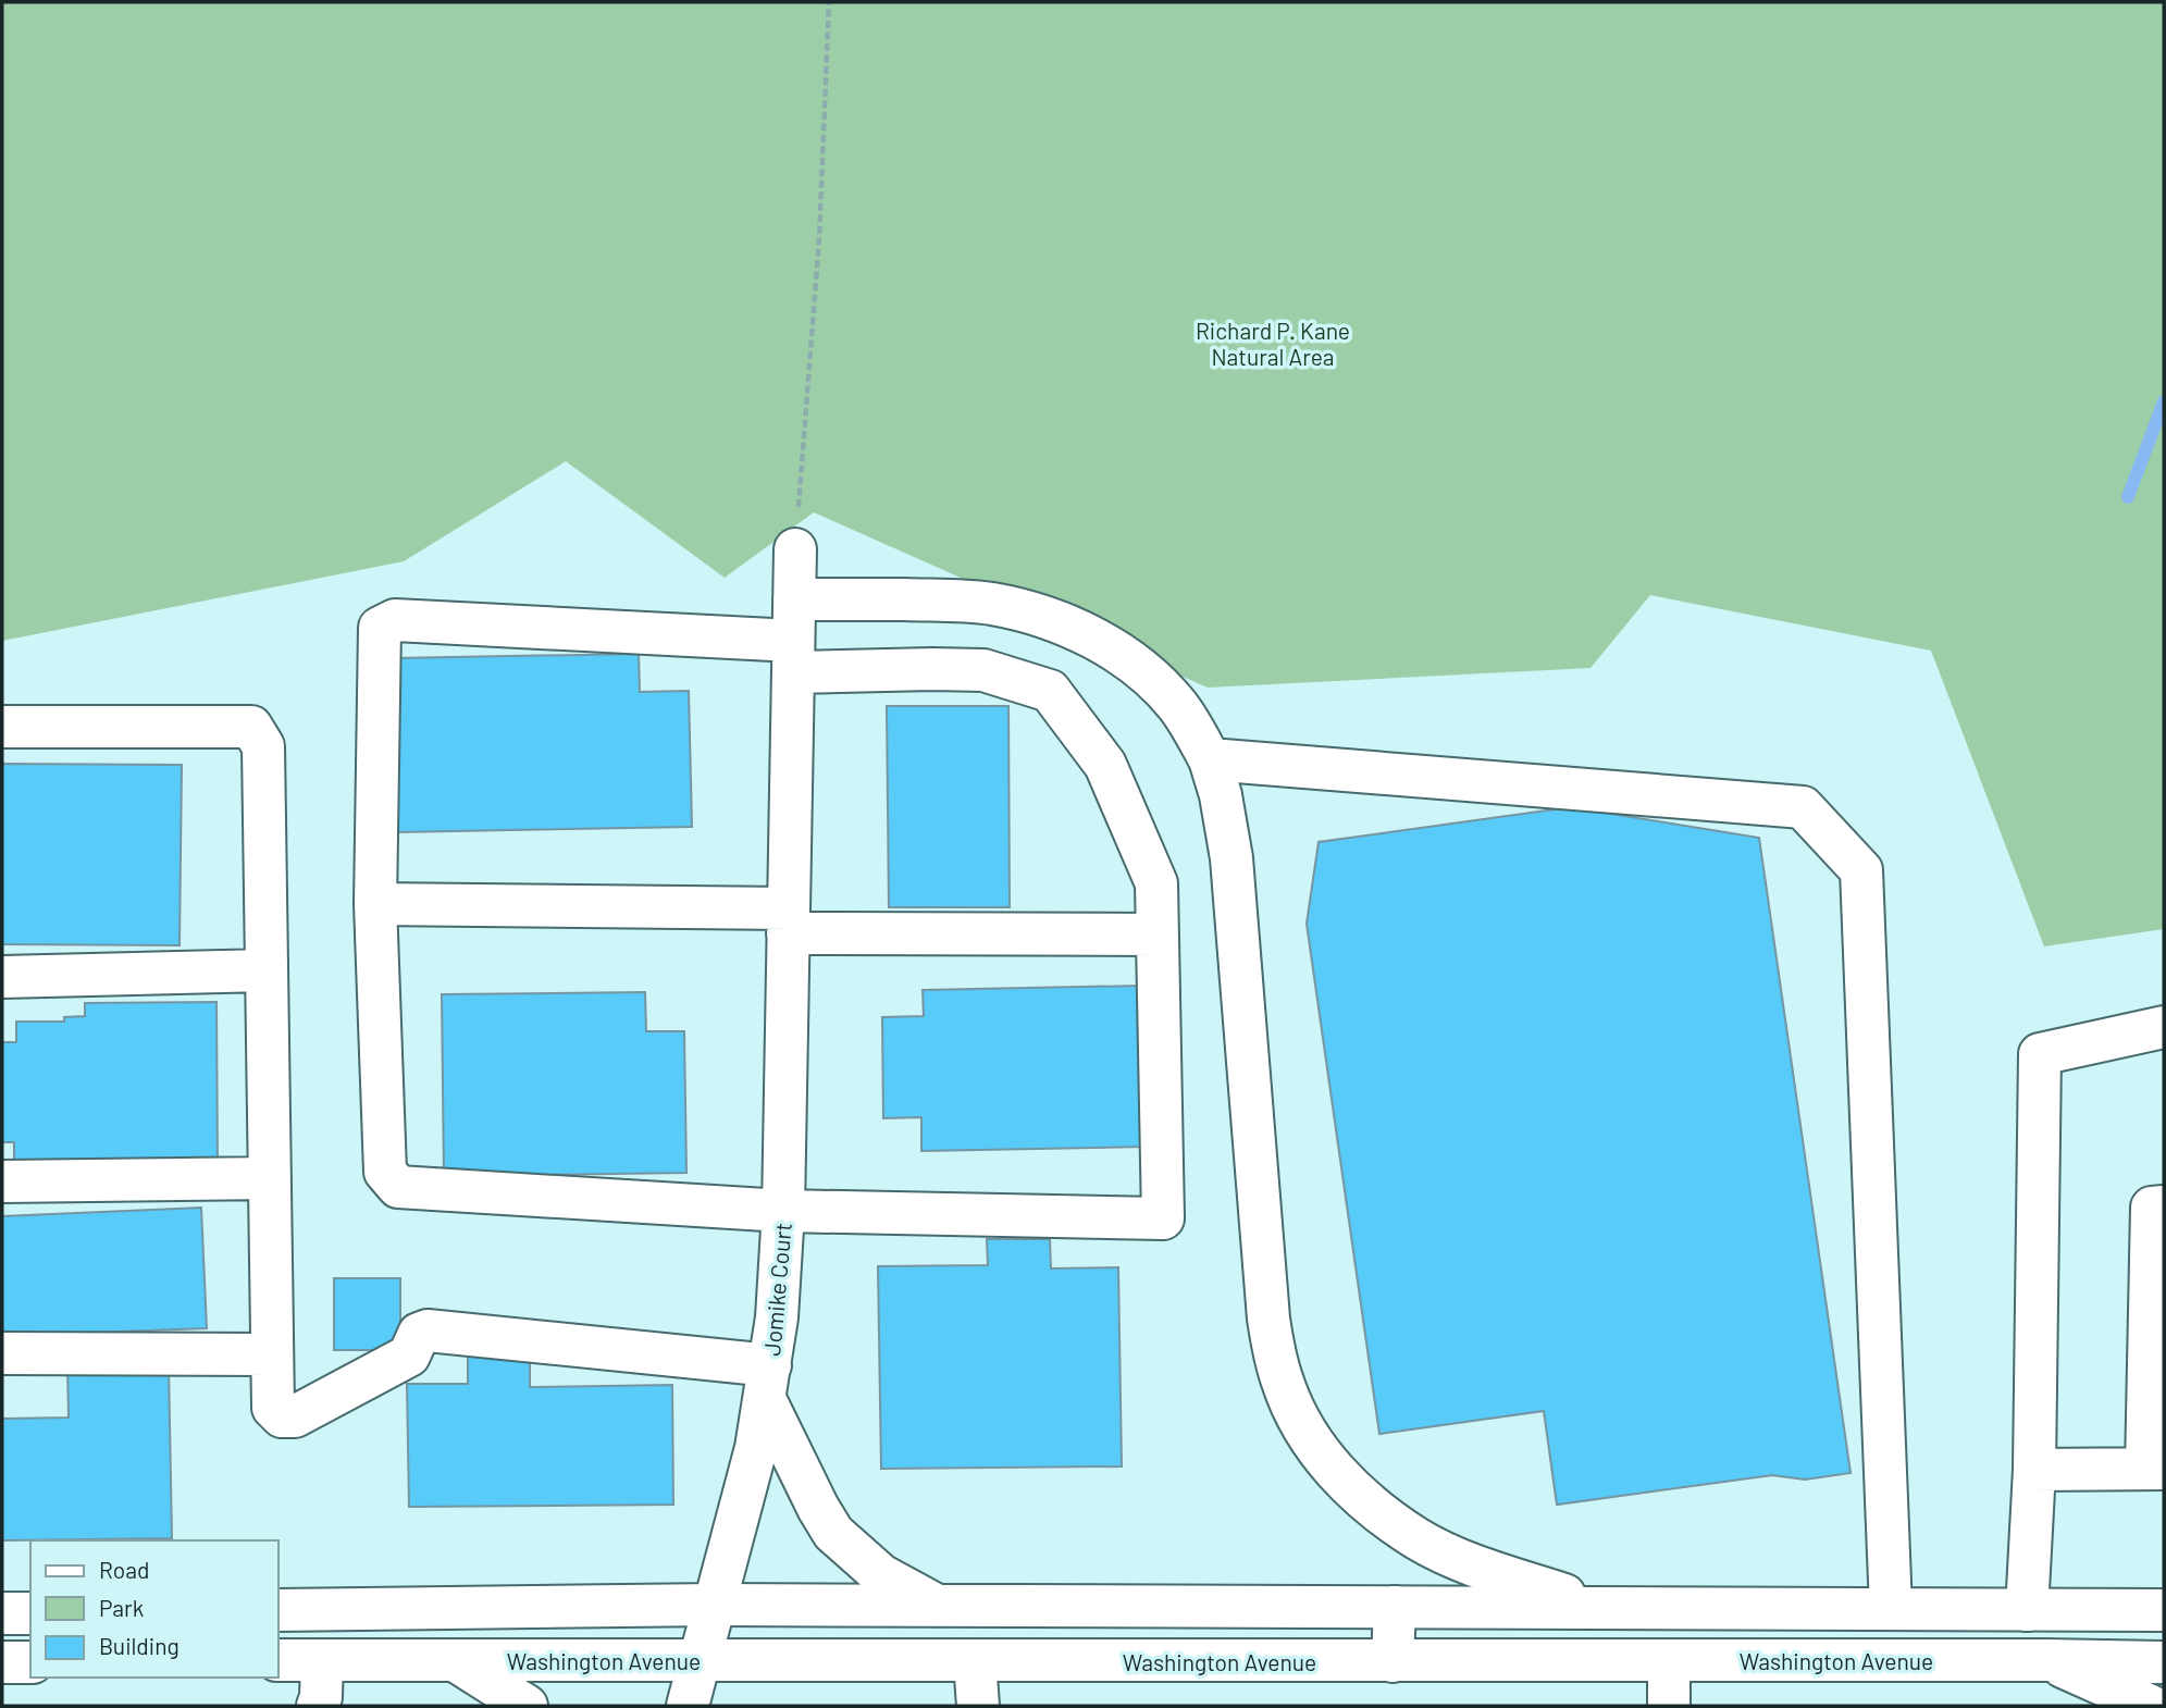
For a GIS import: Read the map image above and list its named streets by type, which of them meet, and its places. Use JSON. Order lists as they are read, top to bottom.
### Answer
{
  "streets": {
    "main road": ["Jomike Court", "Washington Avenue"]
  },
  "crossings": [
    ["Jomike Court", "Washington Avenue"]
  ],
  "parks": ["Richard P. Kane Natural Area"],
  "legend": ["Road", "Park", "Building"]
}
